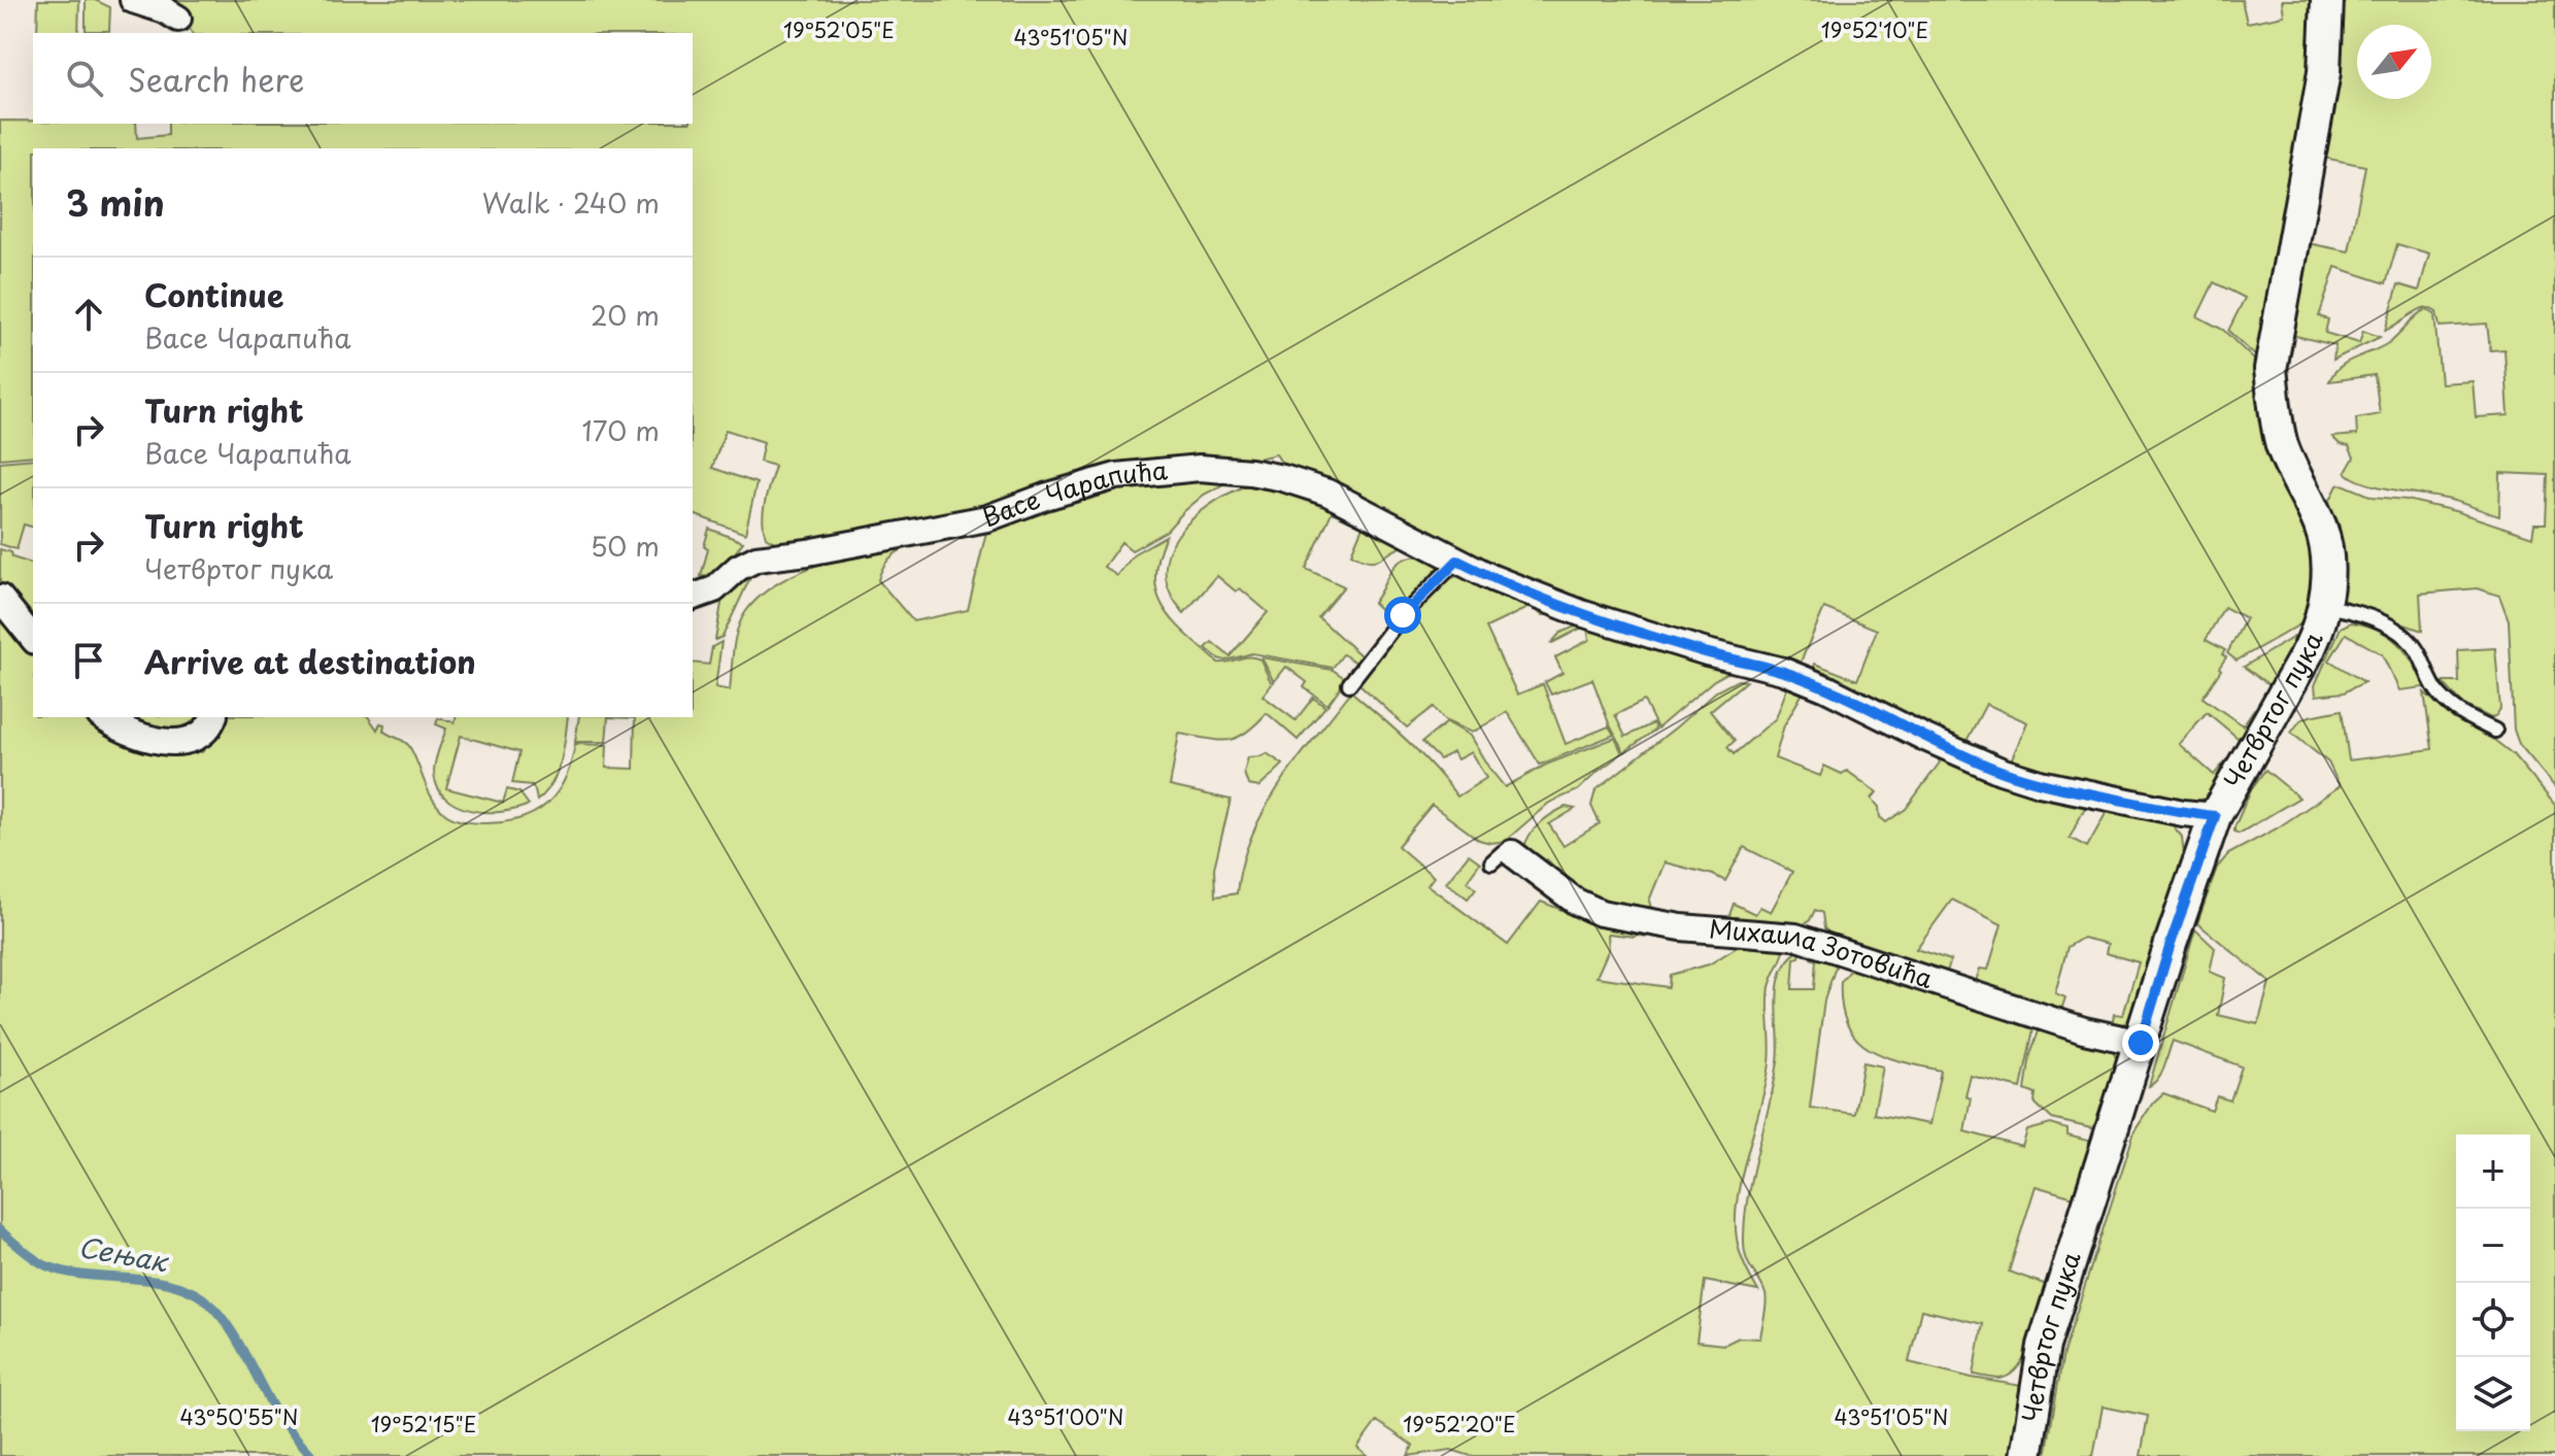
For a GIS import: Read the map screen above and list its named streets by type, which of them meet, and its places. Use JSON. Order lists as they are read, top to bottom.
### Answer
{
  "streets": {
    "street": ["Васе Чарапића", "Четвртог пука", "Михаила Зотовића"]
  },
  "crossings": [
    ["Васе Чарапића", "Четвртог пука"],
    ["Четвртог пука", "Михаила Зотовића"]
  ],
  "water": ["Сењак"],
  "north": "top right",
  "page": {
    "search": "Search here",
    "heading": ["3 min", "Walk · 240 m"],
    "list": [
      ["Continue", "Васе Чарапића", "20 m"],
      ["Turn right", "Васе Чарапића", "170 m"],
      ["Turn right", "Четвртог пука", "50 m"],
      "Arrive at destination"
    ],
    "map_buttons": ["+", "−"]
  },
  "coordinates": [
    "19°52'05\"E",
    "19°52'10\"E",
    "43°51'05\"N",
    "43°50'55\"N",
    "43°51'00\"N",
    "19°52'15\"E",
    "19°52'20\"E"
  ]
}
